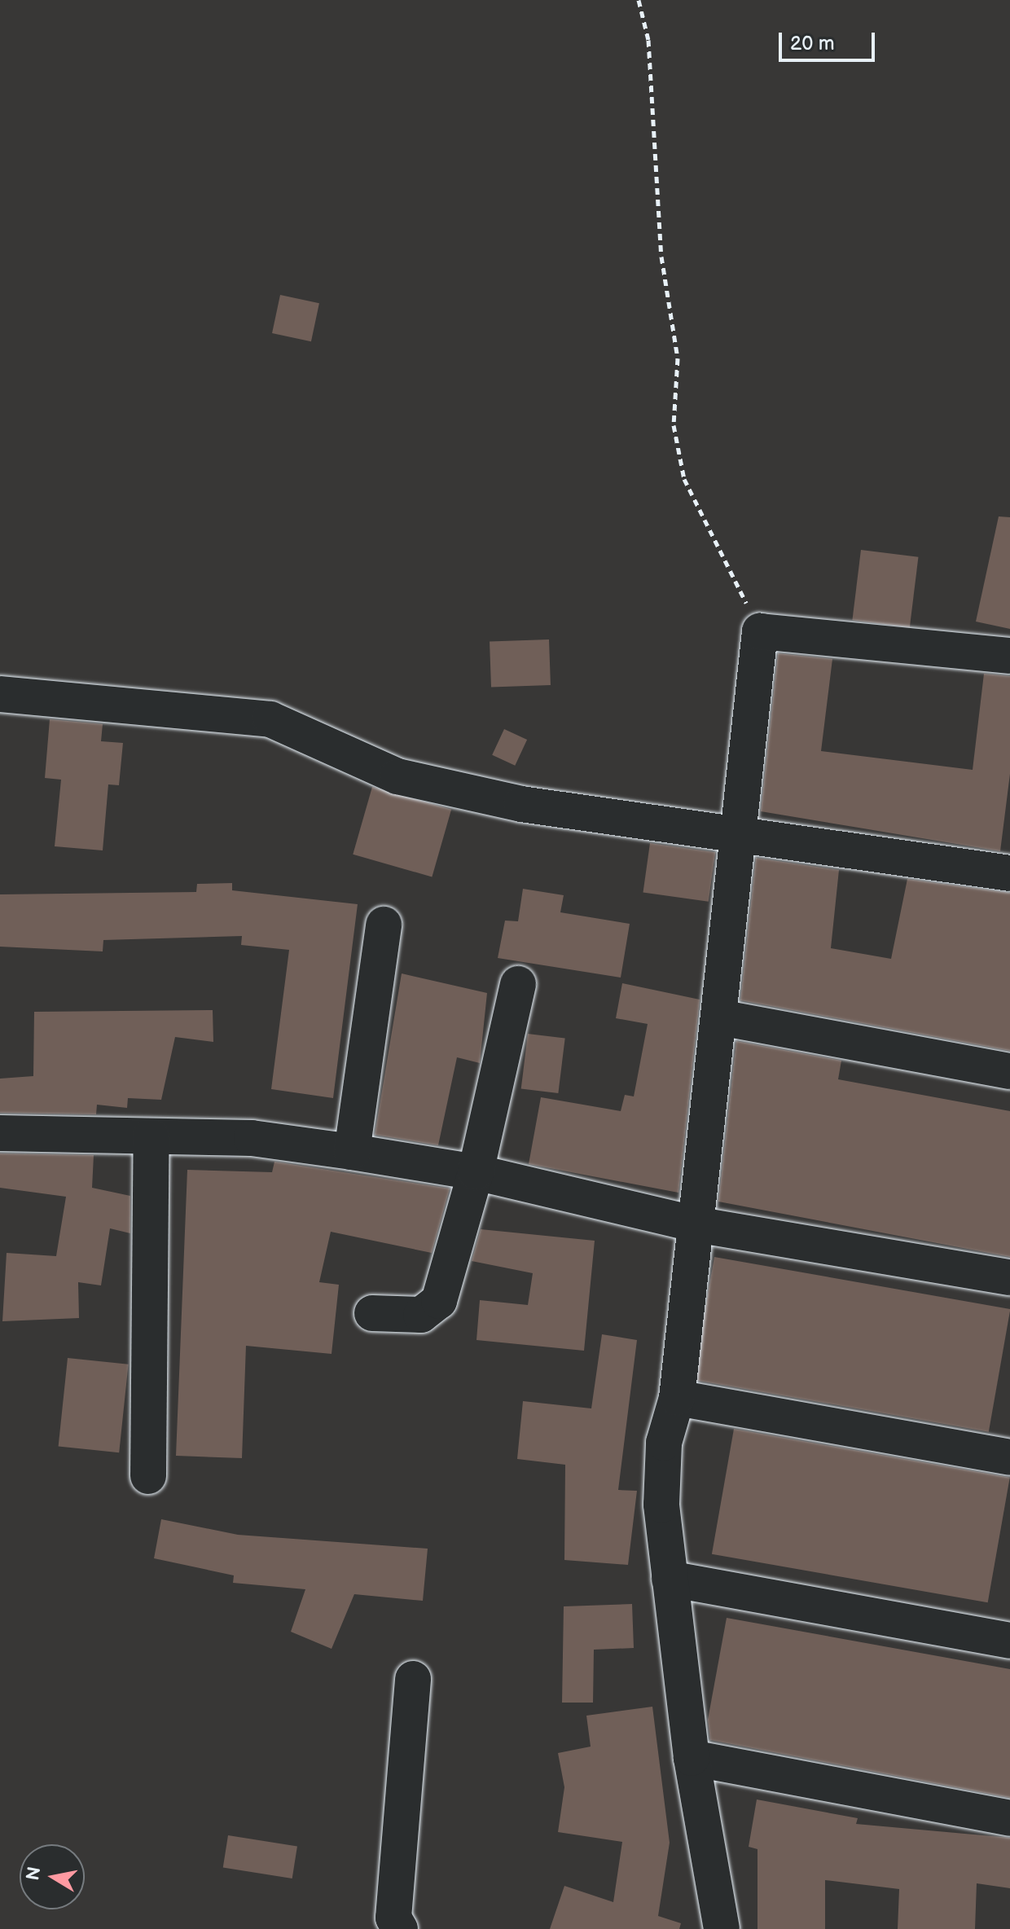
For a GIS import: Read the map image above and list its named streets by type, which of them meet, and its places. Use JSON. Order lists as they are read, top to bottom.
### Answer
{
  "scale_bar": "20 m",
  "north": "left"
}
